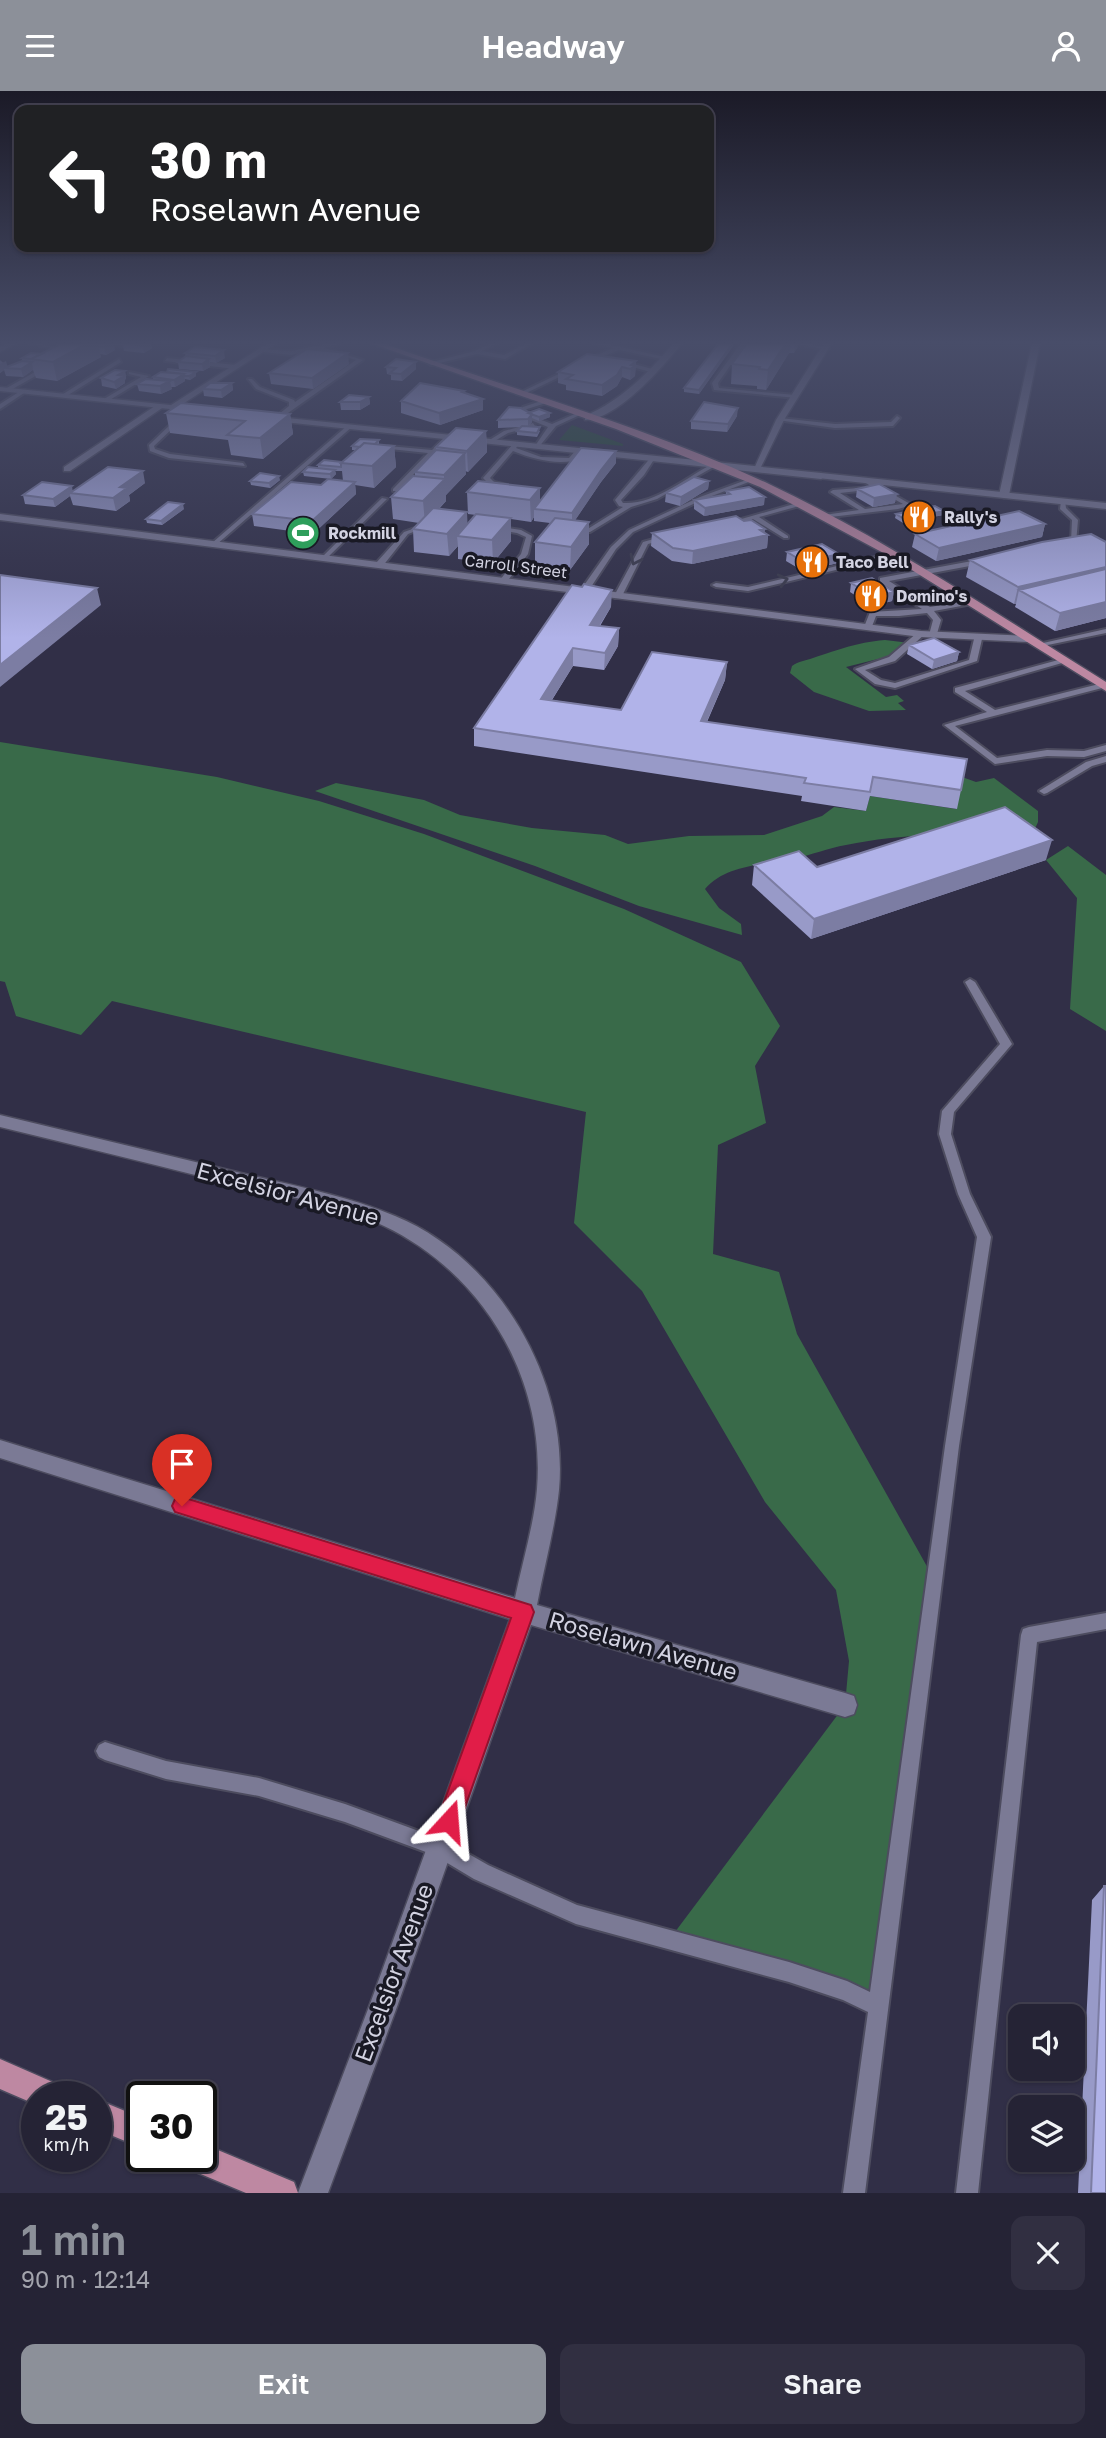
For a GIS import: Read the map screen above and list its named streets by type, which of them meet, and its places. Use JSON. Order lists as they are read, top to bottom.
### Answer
{
  "streets": {
    "street": ["Carroll Street", "Excelsior Avenue", "Roselawn Avenue"]
  },
  "crossings": [
    ["Excelsior Avenue", "Roselawn Avenue"]
  ],
  "places": {
    "restaurant": ["Rally's", "Taco Bell", "Domino's"],
    "sports": ["Rockmill"]
  },
  "page": {
    "header": "Headway",
    "turn": ["30 m", "Roselawn Avenue"],
    "speed": "25 km/h",
    "limit": "30",
    "heading": ["1 min", "90 m · 12:14"],
    "buttons": ["Exit", "Share"]
  }
}
